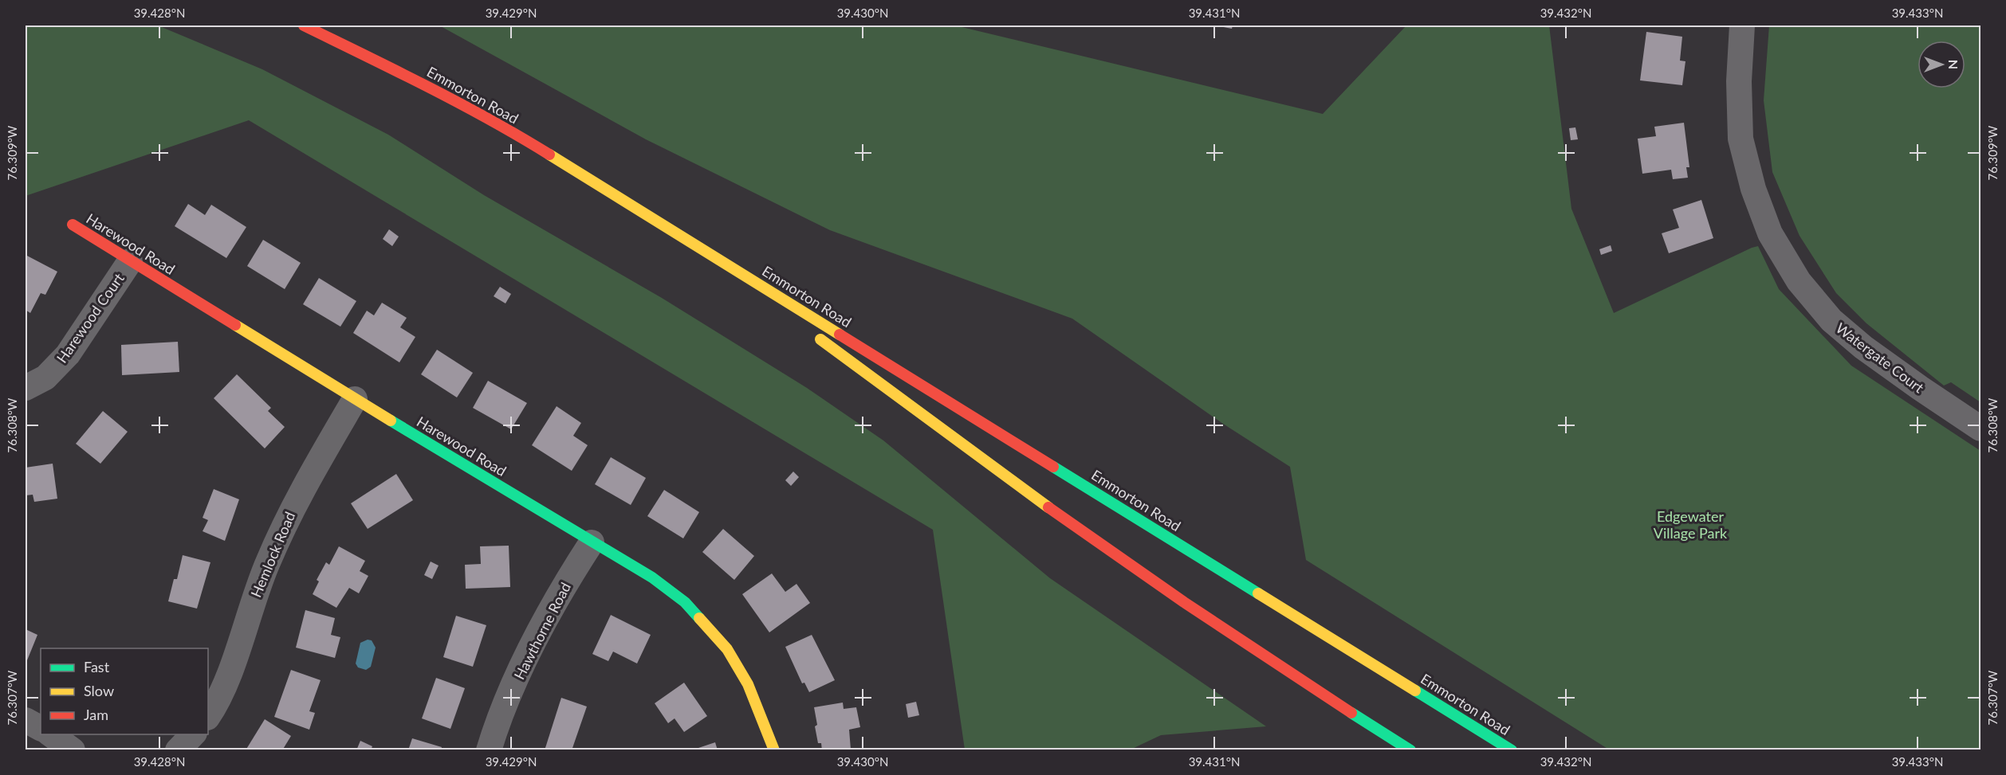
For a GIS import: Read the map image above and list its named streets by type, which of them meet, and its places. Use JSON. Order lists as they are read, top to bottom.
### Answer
{
  "streets": {
    "main road": ["Emmorton Road", "Harewood Road"],
    "street": [
      "Harewood Court",
      "Watergate Court",
      "Hemlock Road",
      "Hawthorne Road"
    ]
  },
  "crossings": [
    ["Harewood Road", "Harewood Court"],
    ["Harewood Road", "Hemlock Road"],
    ["Harewood Road", "Hawthorne Road"]
  ],
  "parks": ["Edgewater Village Park"],
  "legend": ["Fast", "Slow", "Jam"],
  "north": "right",
  "coordinates": [
    "39.428°N",
    "39.429°N",
    "39.430°N",
    "39.431°N",
    "39.432°N",
    "39.433°N",
    "76.309°W",
    "76.308°W",
    "76.307°W"
  ]
}
